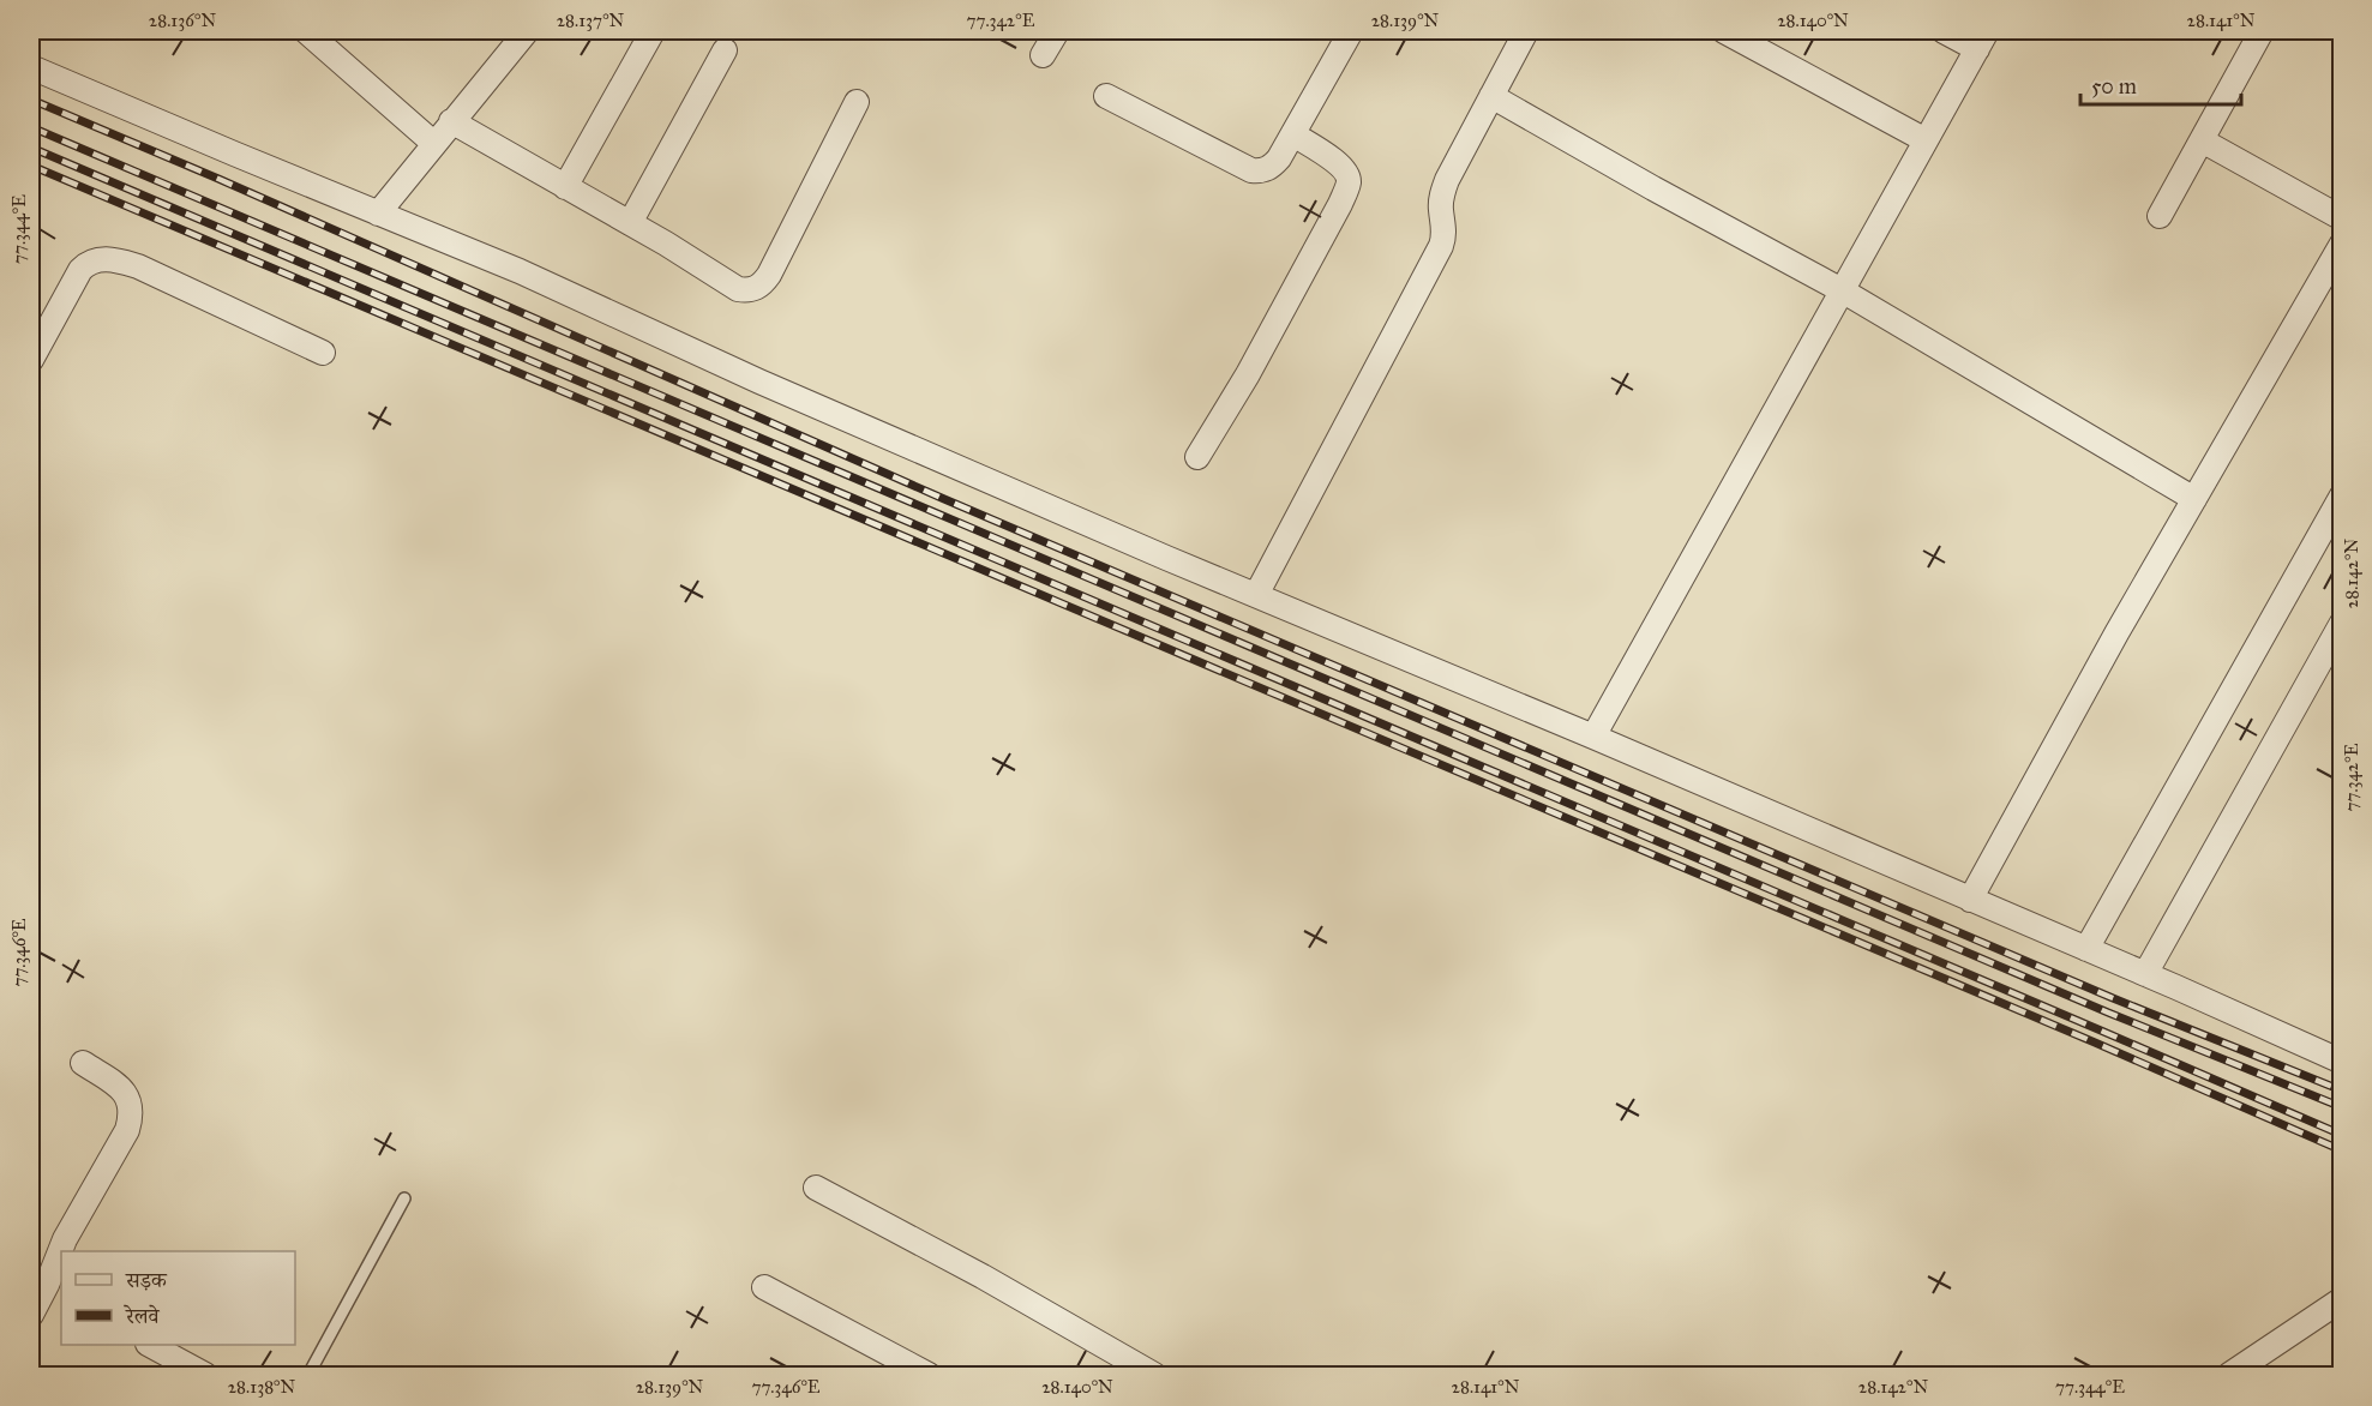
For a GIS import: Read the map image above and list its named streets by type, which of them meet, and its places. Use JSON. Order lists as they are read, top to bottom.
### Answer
{
  "legend": ["सड़क", "रेलवे"],
  "scale_bar": "50 m",
  "coordinates": [
    "28.136°N",
    "28.137°N",
    "77.342°E",
    "28.139°N",
    "28.140°N",
    "28.141°N",
    "77.344°E",
    "28.142°N",
    "77.346°E",
    "28.138°N"
  ]
}
